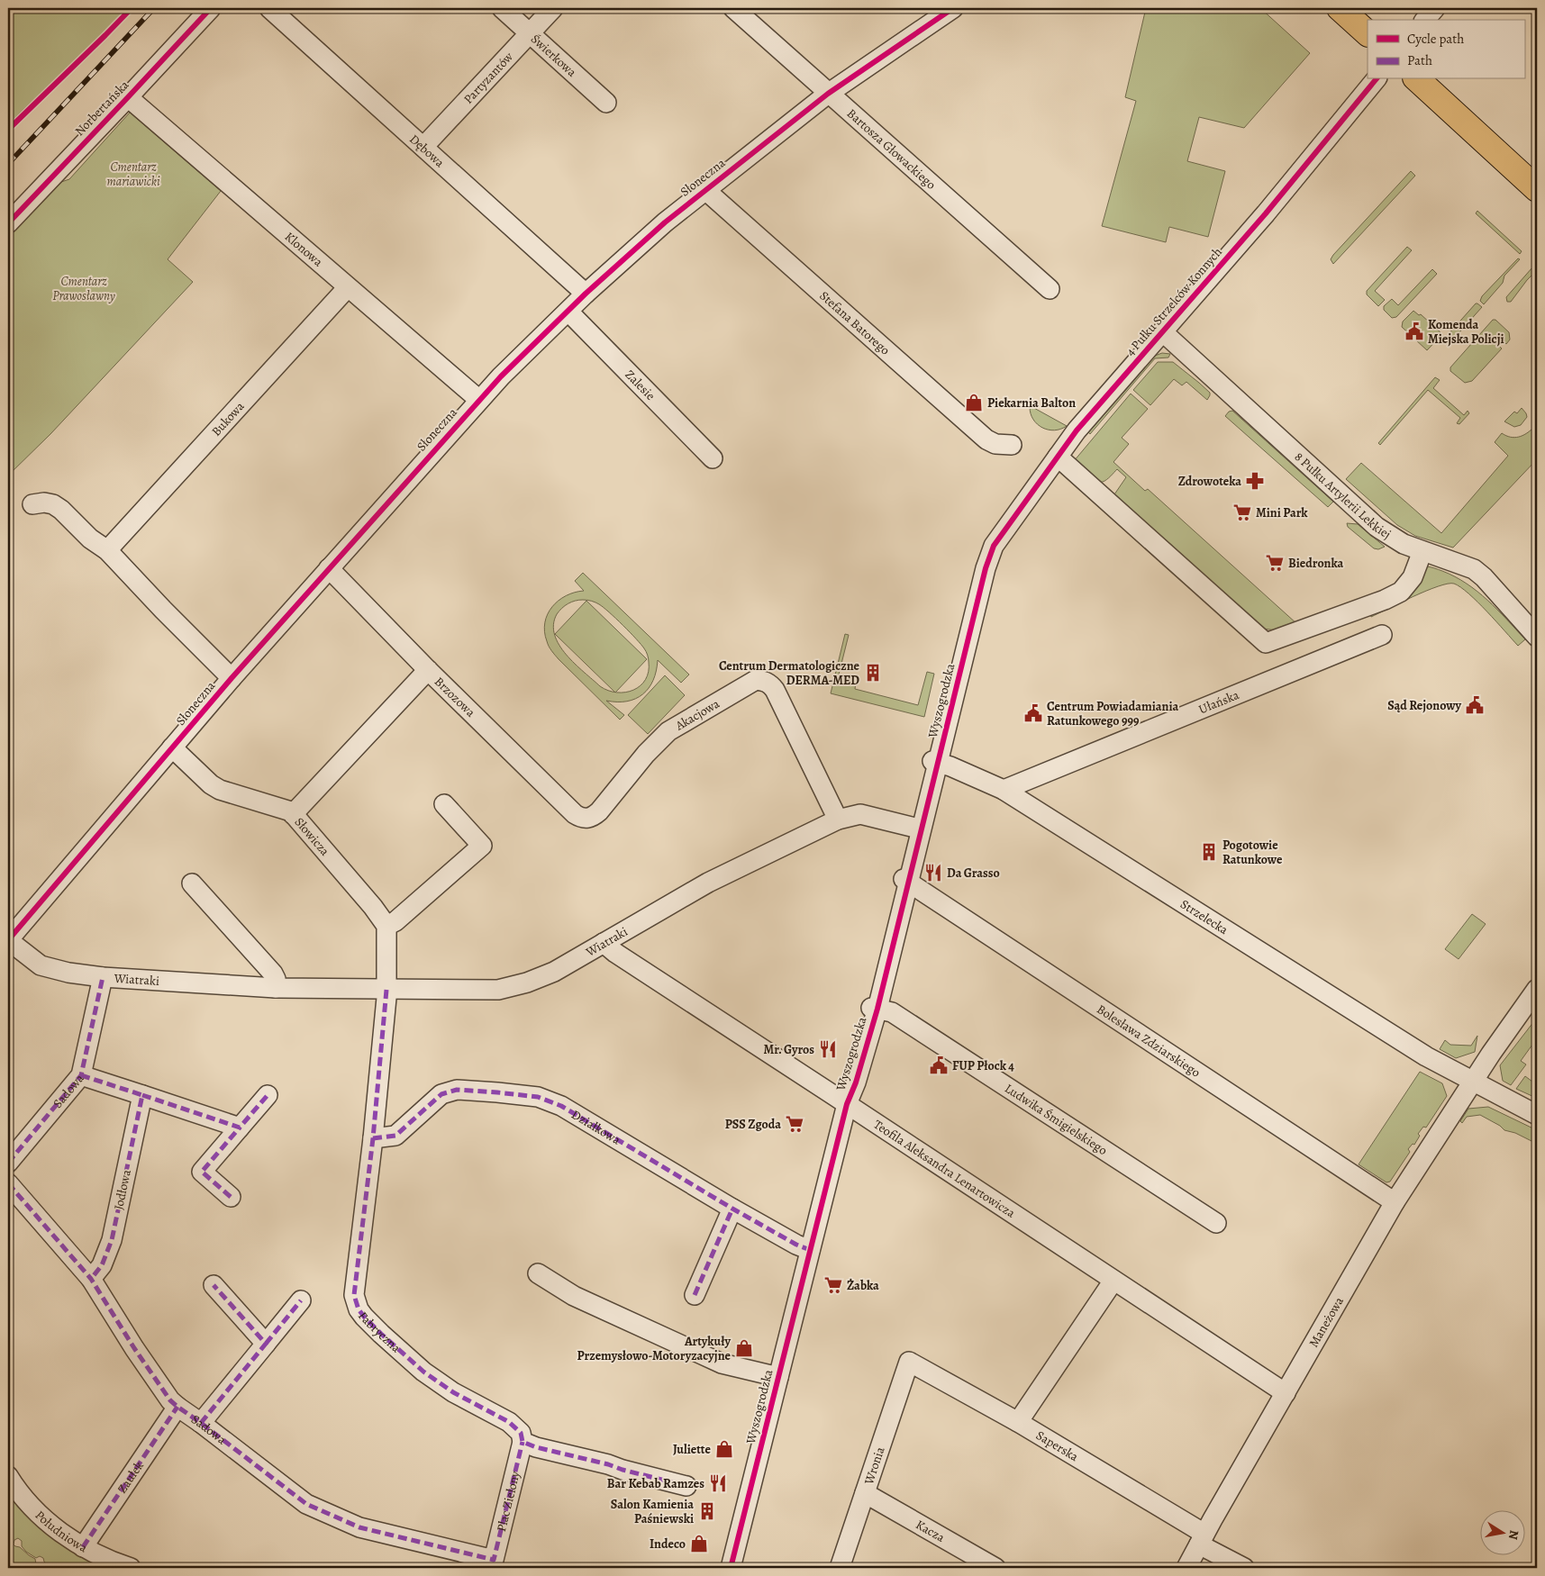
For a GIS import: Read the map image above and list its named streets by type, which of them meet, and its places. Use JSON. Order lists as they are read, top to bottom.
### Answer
{
  "streets": {
    "street": [
      "Świerkowa",
      "Partyzantów",
      "Norbertańska",
      "Bartosza Głowackiego",
      "Dębowa",
      "Słoneczna",
      "Klonowa",
      "4 Pułku Strzelców Konnych",
      "Stefana Batorego",
      "Zalesie",
      "Bukowa",
      "8 Pułku Artylerii Lekkiej",
      "Brzozowa",
      "Wyszogrodzka",
      "Ułańska",
      "Akacjowa",
      "Słowicza",
      "Strzelecka",
      "Wiatraki",
      "Bolesława Zdziarskiego",
      "Sadowa",
      "Ludwika Śmigielskiego",
      "Działkowa",
      "Teofila Aleksandra Lenartowicza",
      "Jodłowa",
      "Maneżowa",
      "Fabryczna",
      "Saperska",
      "Wronia",
      "Zaułek",
      "Plac Zielony",
      "Południowa",
      "Kacza"
    ]
  },
  "crossings": [
    ["Świerkowa", "Partyzantów"],
    ["Partyzantów", "Dębowa"],
    ["Norbertańska", "Klonowa"],
    ["Bartosza Głowackiego", "Słoneczna"],
    ["Dębowa", "Słoneczna"],
    ["Słoneczna", "Klonowa"],
    ["Słoneczna", "Stefana Batorego"],
    ["Słoneczna", "Zalesie"],
    ["Słoneczna", "Brzozowa"],
    ["Słoneczna", "Słowicza"],
    ["Słoneczna", "Wiatraki"],
    ["Klonowa", "Bukowa"],
    ["4 Pułku Strzelców Konnych", "8 Pułku Artylerii Lekkiej"],
    ["4 Pułku Strzelców Konnych", "Wyszogrodzka"],
    ["Brzozowa", "Akacjowa"],
    ["Wyszogrodzka", "Strzelecka"],
    ["Wyszogrodzka", "Bolesława Zdziarskiego"],
    ["Wyszogrodzka", "Ludwika Śmigielskiego"],
    ["Wyszogrodzka", "Działkowa"],
    ["Wyszogrodzka", "Teofila Aleksandra Lenartowicza"],
    ["Ułańska", "Strzelecka"],
    ["Akacjowa", "Wiatraki"],
    ["Strzelecka", "Maneżowa"],
    ["Wiatraki", "Sadowa"],
    ["Wiatraki", "Teofila Aleksandra Lenartowicza"],
    ["Wiatraki", "Fabryczna"],
    ["Bolesława Zdziarskiego", "Maneżowa"],
    ["Sadowa", "Jodłowa"],
    ["Sadowa", "Zaułek"],
    ["Sadowa", "Plac Zielony"],
    ["Działkowa", "Fabryczna"],
    ["Teofila Aleksandra Lenartowicza", "Maneżowa"],
    ["Maneżowa", "Saperska"],
    ["Fabryczna", "Plac Zielony"],
    ["Saperska", "Wronia"],
    ["Wronia", "Kacza"],
    ["Zaułek", "Południowa"]
  ],
  "parks": ["Cmentarz mariawicki", "Cmentarz Prawosławny"],
  "places": {
    "public building": [
      "Komenda Miejska Policji",
      "Sąd Rejonowy",
      "Centrum Powiadamiania Ratunkowego 999",
      "FUP Płock 4"
    ],
    "shop": [
      "Piekarnia Balton",
      "Artykuły Przemysłowo-Motoryzacyjne",
      "Juliette",
      "Indeco"
    ],
    "pharmacy": ["Zdrowoteka"],
    "supermarket": [
      "Mini Park",
      "Biedronka",
      "PSS Zgoda",
      "Żabka"
    ],
    "building": ["Centrum Dermatologiczne DERMA-MED", "Pogotowie Ratunkowe", "Salon Kamienia Paśniewski"],
    "restaurant": ["Da Grasso", "Mr. Gyros", "Bar Kebab Ramzes"]
  },
  "legend": ["Cycle path", "Path"],
  "north": "right"
}
